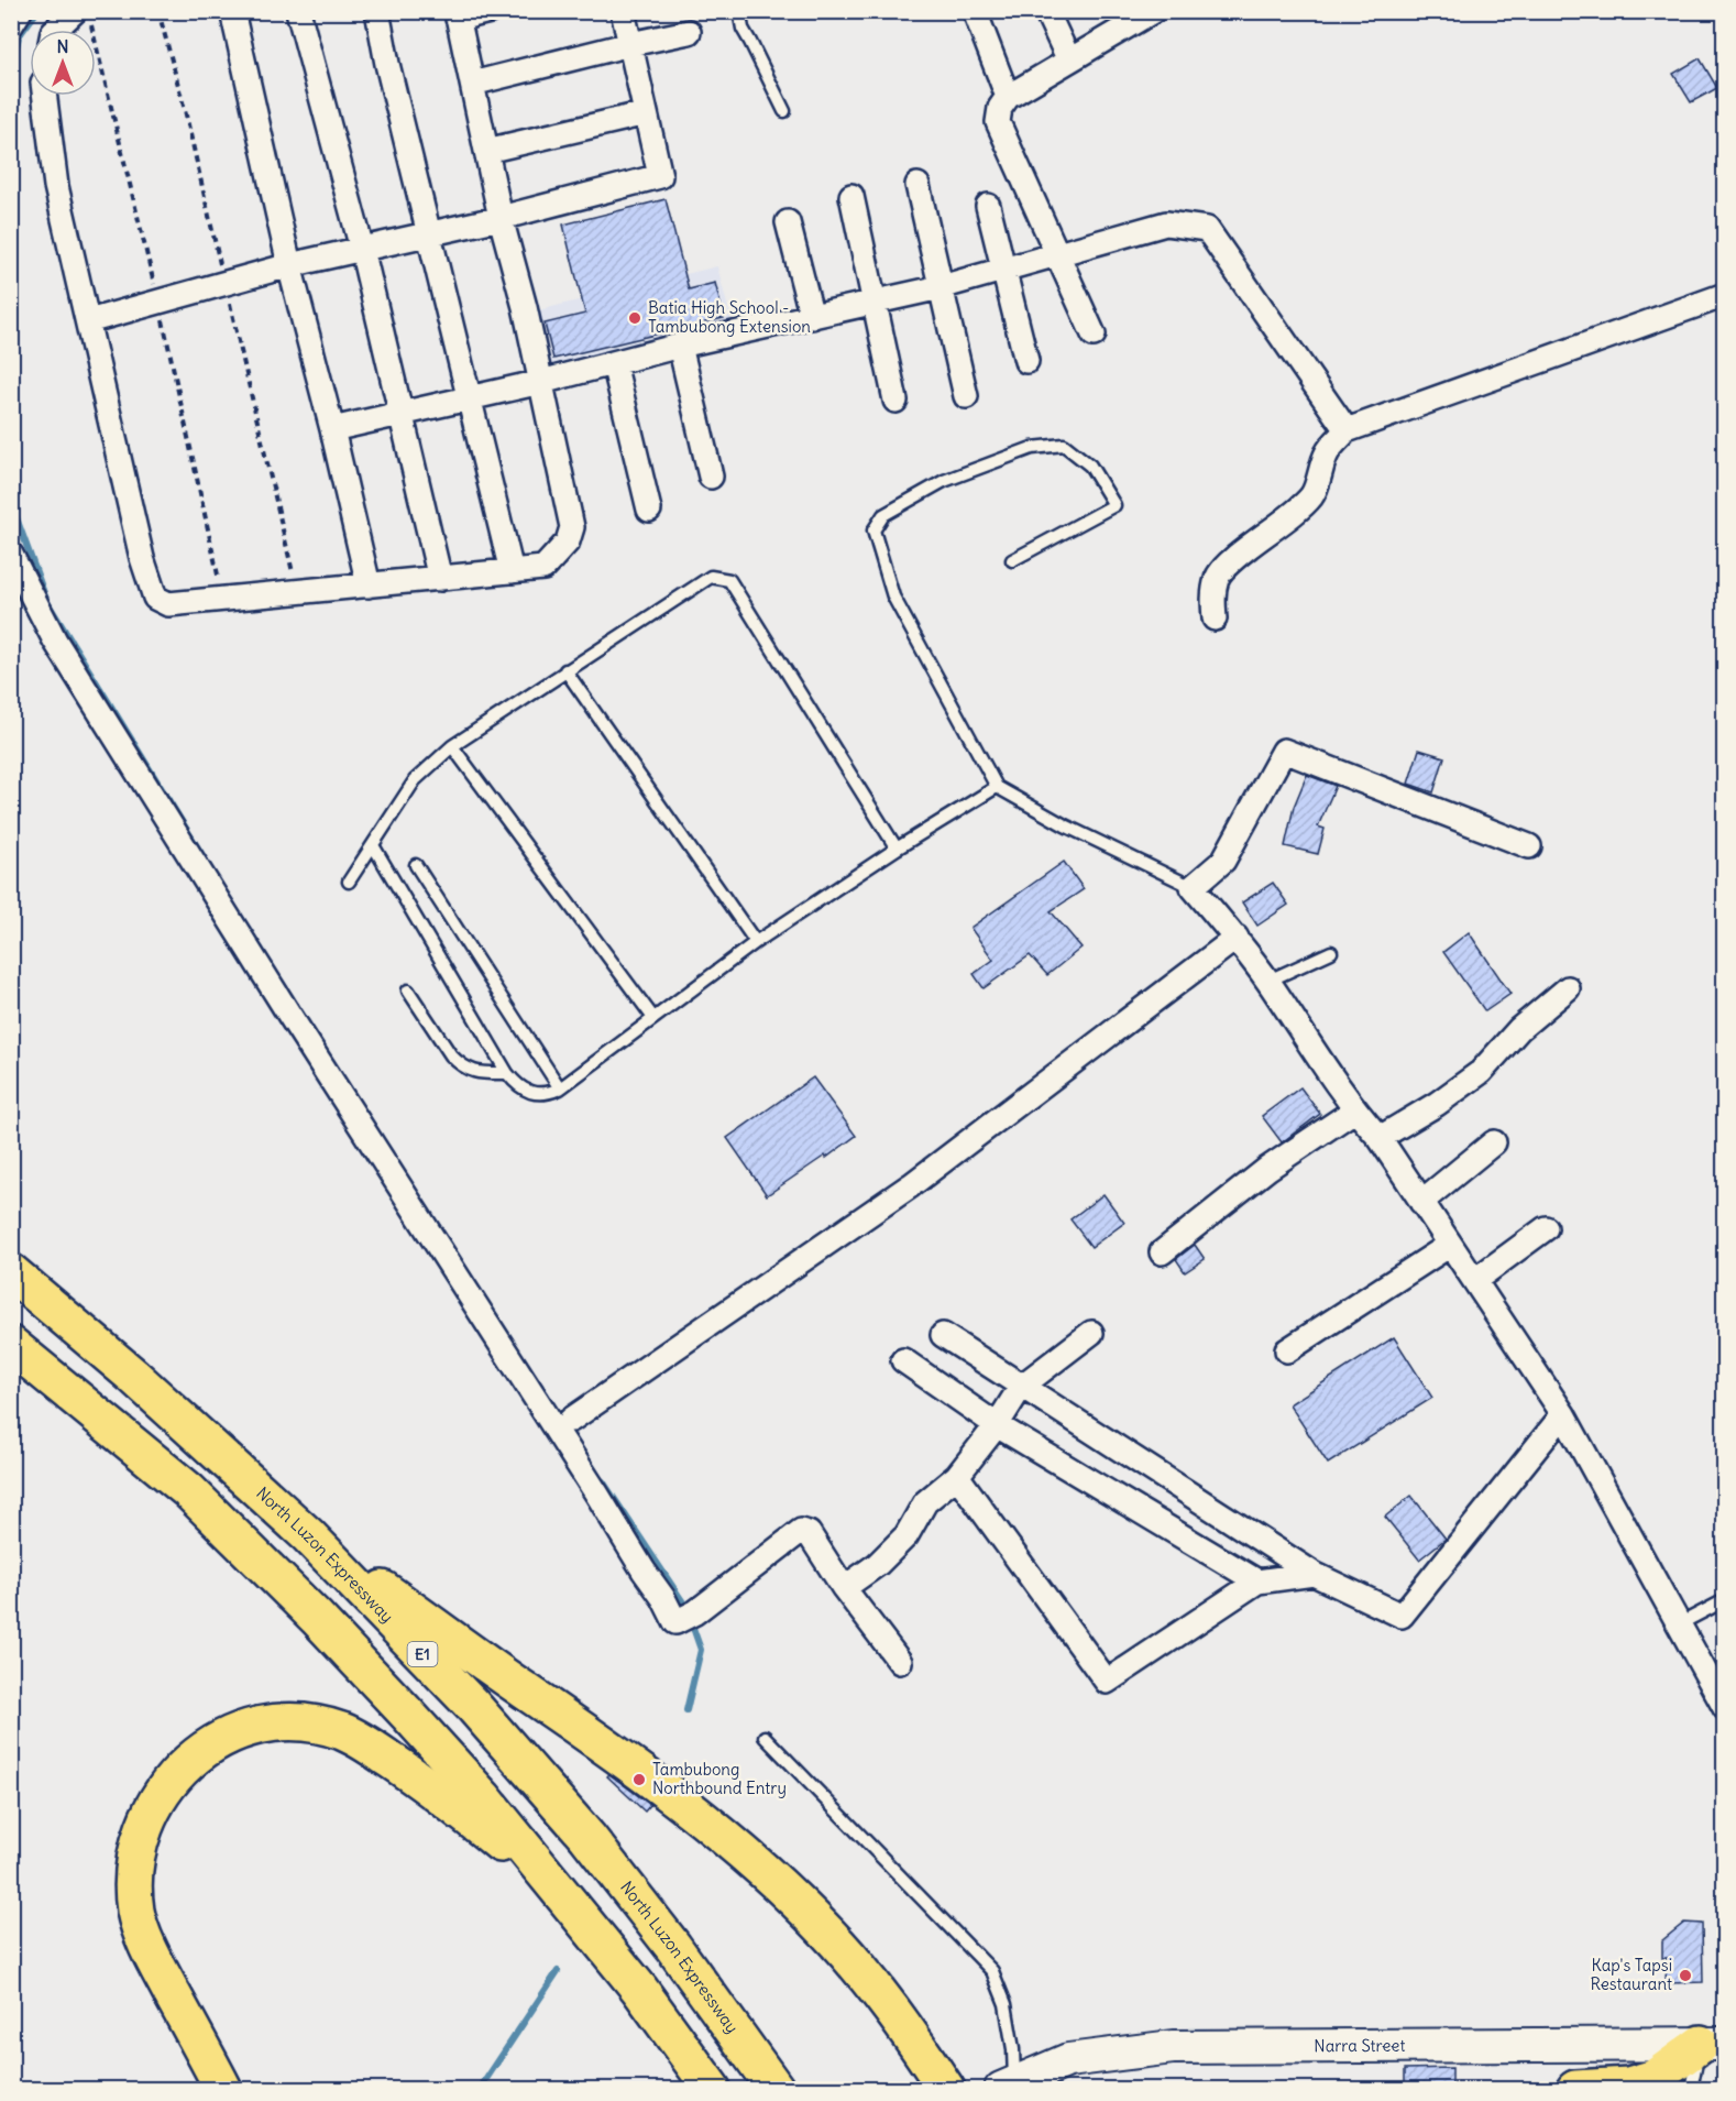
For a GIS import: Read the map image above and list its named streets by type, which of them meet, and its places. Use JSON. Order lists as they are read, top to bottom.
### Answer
{
  "streets": {
    "highway": ["North Luzon Expressway", "E1"],
    "main road": ["Narra Street"]
  },
  "places": ["Batia High School - Tambubong Extension", "Tambubong Northbound Entry", "Kap's Tapsi Restaurant"],
  "north": "top"
}
